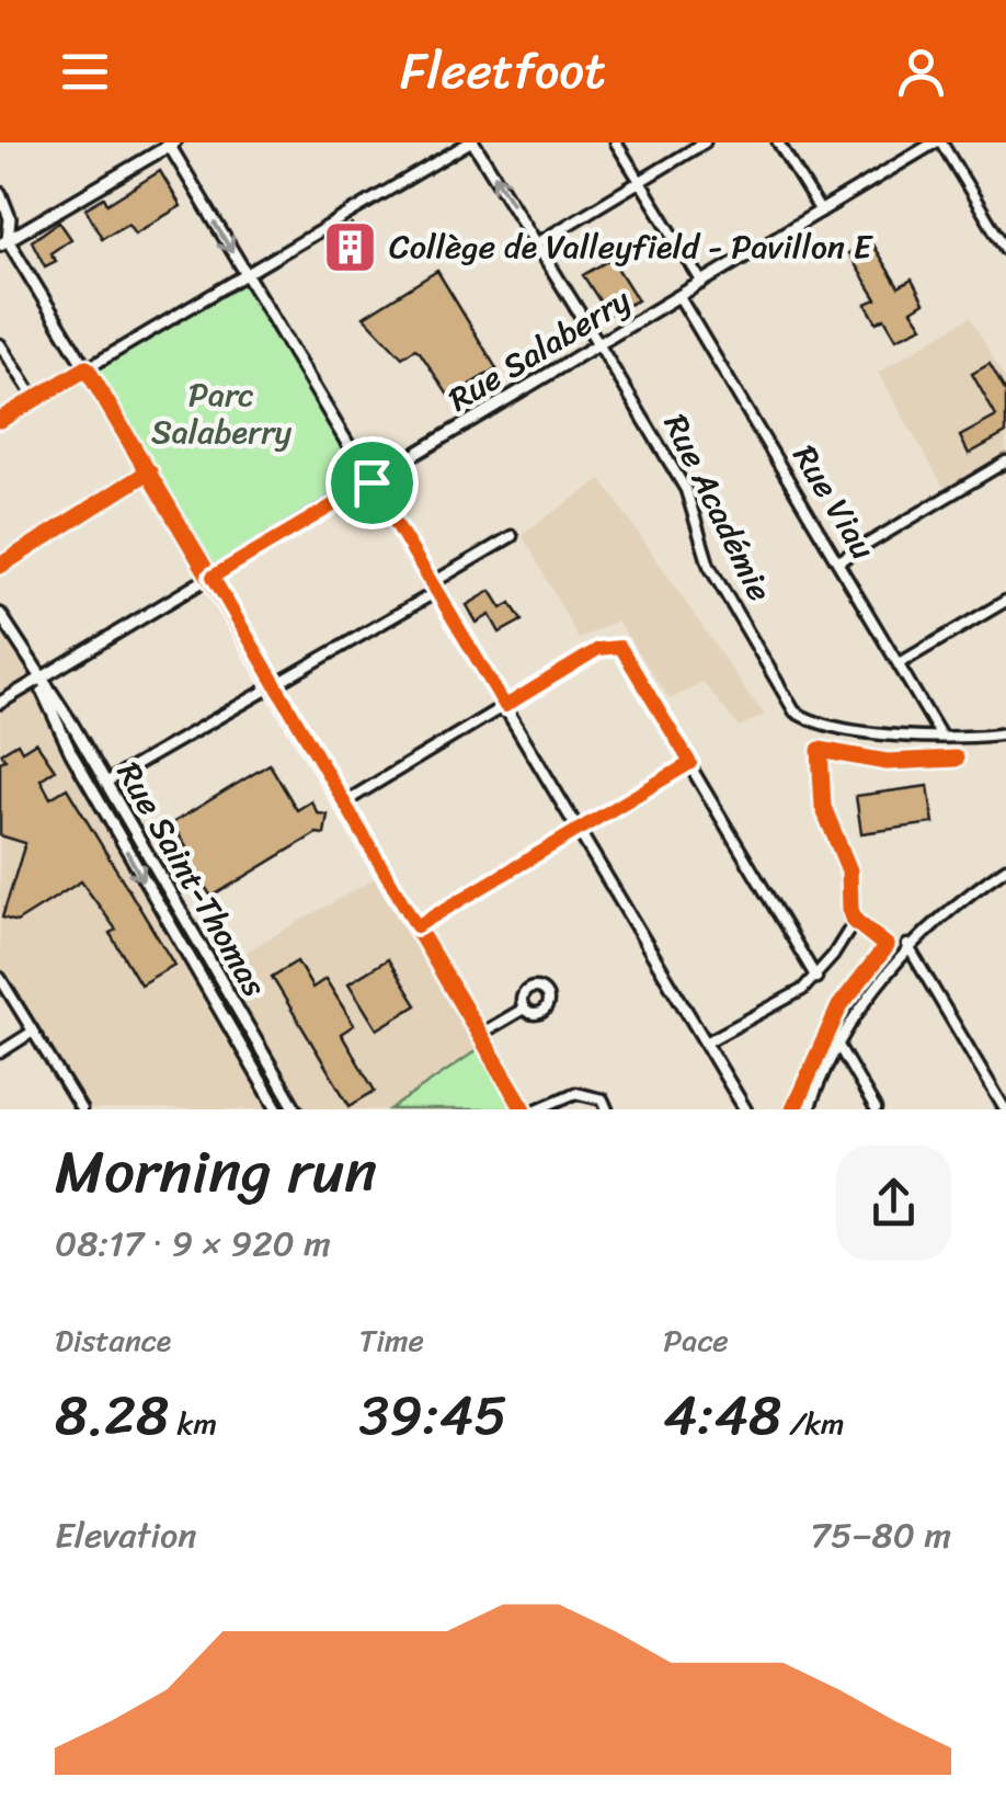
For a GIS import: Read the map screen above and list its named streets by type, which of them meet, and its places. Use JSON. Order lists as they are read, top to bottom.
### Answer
{
  "streets": {
    "street": [
      "Rue Salaberry",
      "Rue Viau",
      "Rue Académie",
      "Rue Saint-Thomas"
    ]
  },
  "crossings": [
    ["Rue Salaberry", "Rue Viau"],
    ["Rue Salaberry", "Rue Académie"],
    ["Rue Salaberry", "Rue Saint-Thomas"],
    ["Rue Viau", "Rue Académie"]
  ],
  "parks": ["Parc Salaberry"],
  "places": {
    "building": ["Collège de Valleyfield - Pavillon E"]
  },
  "page": {
    "header": "Fleetfoot",
    "heading": ["Morning run", "08:17 · 9 × 920 m"],
    "stats": [
      ["Distance", "8.28 km"],
      ["Time", "39:45"],
      ["Pace", "4:48 /km"]
    ],
    "chart": ["Elevation", "75–80 m"]
  }
}
